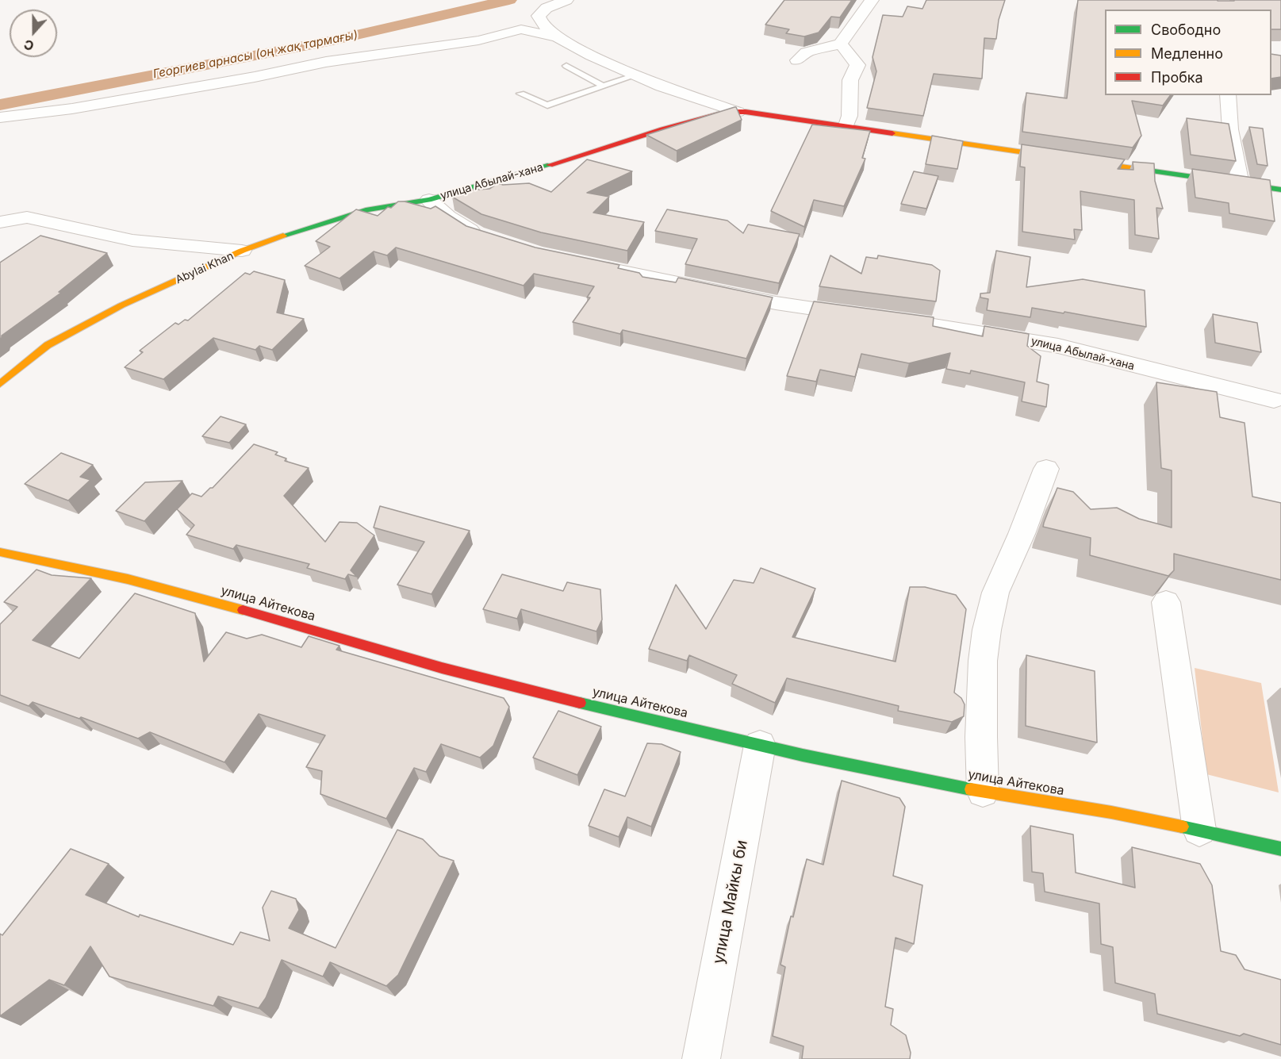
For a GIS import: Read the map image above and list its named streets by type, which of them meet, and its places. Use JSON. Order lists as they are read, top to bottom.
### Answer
{
  "streets": {
    "street": [
      "улица Абылай-хана",
      "Abylai Khan",
      "улица Айтекова",
      "улица Майкы би"
    ]
  },
  "crossings": [
    ["улица Абылай-хана", "Abylai Khan"],
    ["улица Айтекова", "улица Майкы би"]
  ],
  "water": ["Георгиев арнасы (оң жақ тармағы)"],
  "legend": ["Свободно", "Медленно", "Пробка"],
  "north": "bottom"
}
